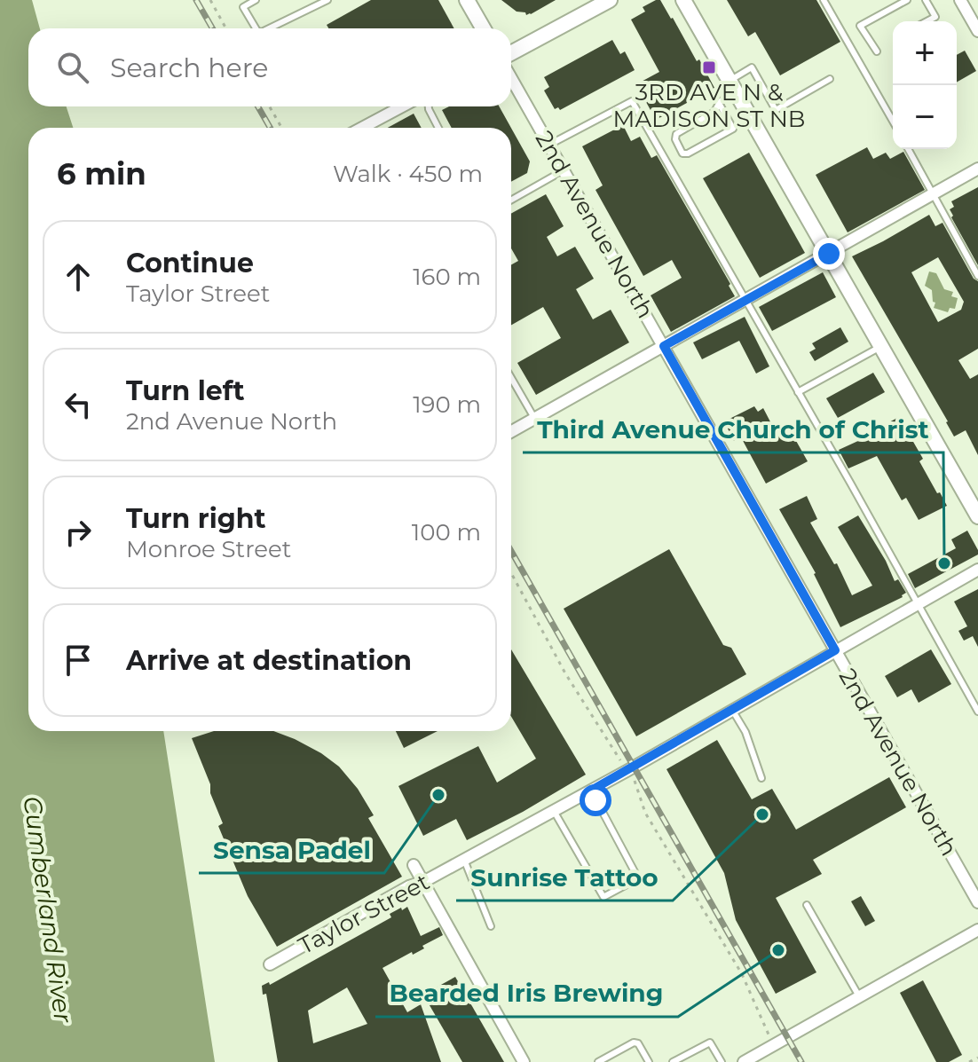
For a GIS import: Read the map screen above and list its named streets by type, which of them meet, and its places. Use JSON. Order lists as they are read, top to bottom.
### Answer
{
  "streets": {
    "street": ["2nd Avenue North", "Taylor Street"]
  },
  "crossings": [
    ["2nd Avenue North", "Taylor Street"]
  ],
  "water": ["Cumberland River"],
  "places": {
    "transit": ["3RD AVE N & MADISON ST NB"],
    "other": [
      "Third Avenue Church of Christ",
      "Sensa Padel",
      "Sunrise Tattoo",
      "Bearded Iris Brewing"
    ]
  },
  "page": {
    "map_buttons": ["+", "−"],
    "search": "Search here",
    "heading": ["6 min", "Walk · 450 m"],
    "list": [
      ["Continue", "Taylor Street", "160 m"],
      ["Turn left", "2nd Avenue North", "190 m"],
      ["Turn right", "Monroe Street", "100 m"],
      "Arrive at destination"
    ]
  }
}
